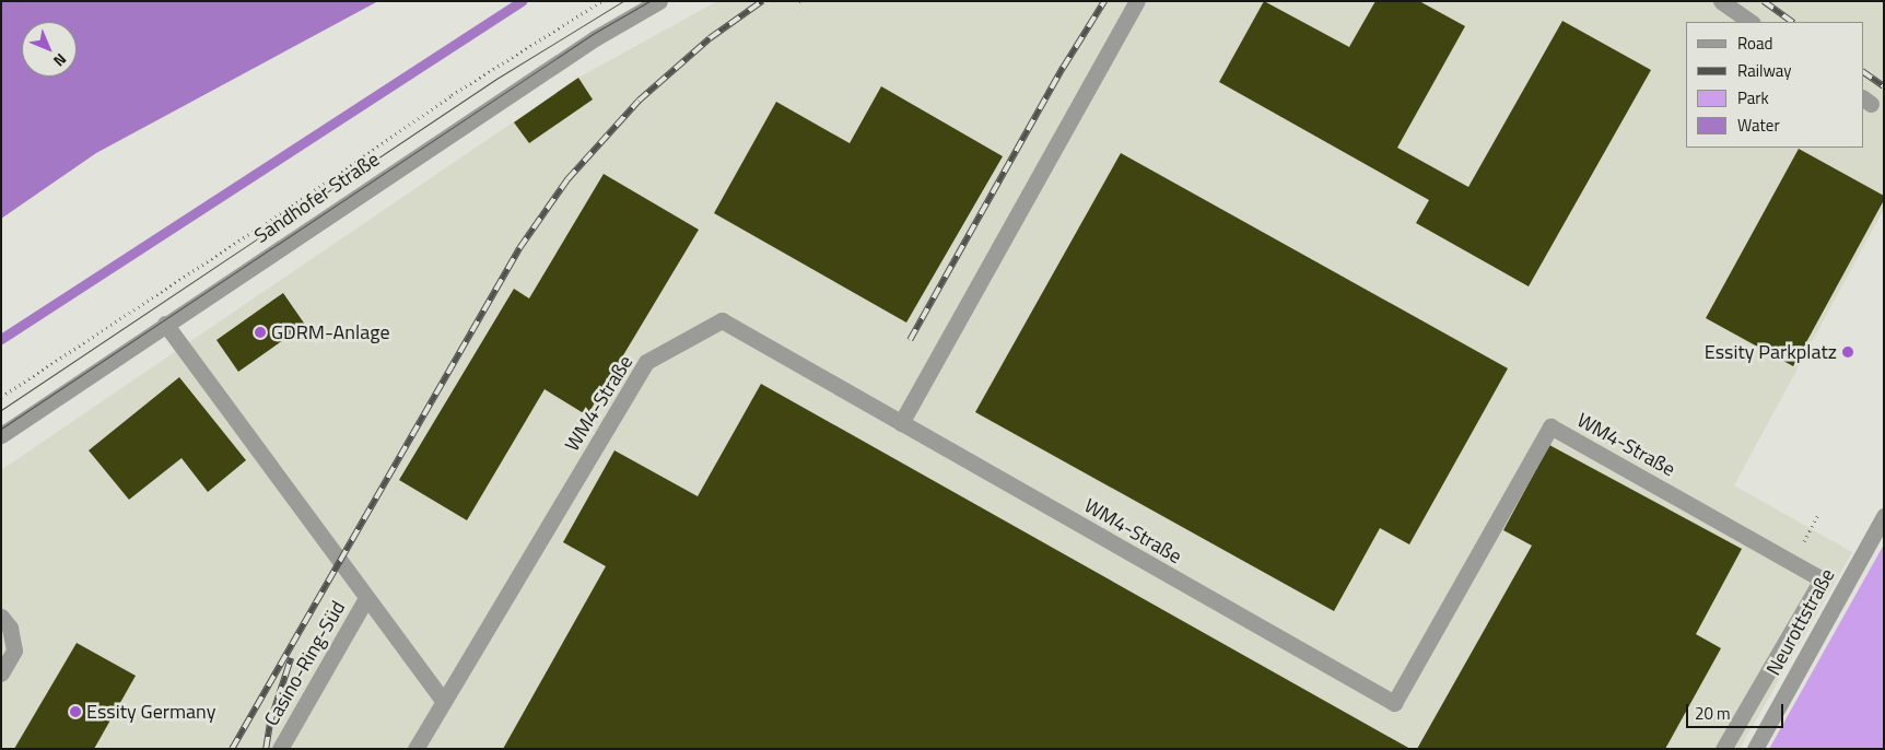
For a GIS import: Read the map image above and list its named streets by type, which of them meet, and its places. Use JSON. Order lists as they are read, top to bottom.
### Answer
{
  "streets": {
    "street": [
      "Sandhofer Straße",
      "WM4-Straße",
      "Neurottstraße",
      "Casino-Ring-Süd"
    ]
  },
  "places": ["GDRM-Anlage", "Essity Parkplatz", "Essity Germany"],
  "legend": [
    "Road",
    "Railway",
    "Park",
    "Water"
  ],
  "scale_bar": "20 m",
  "north": "bottom right"
}
